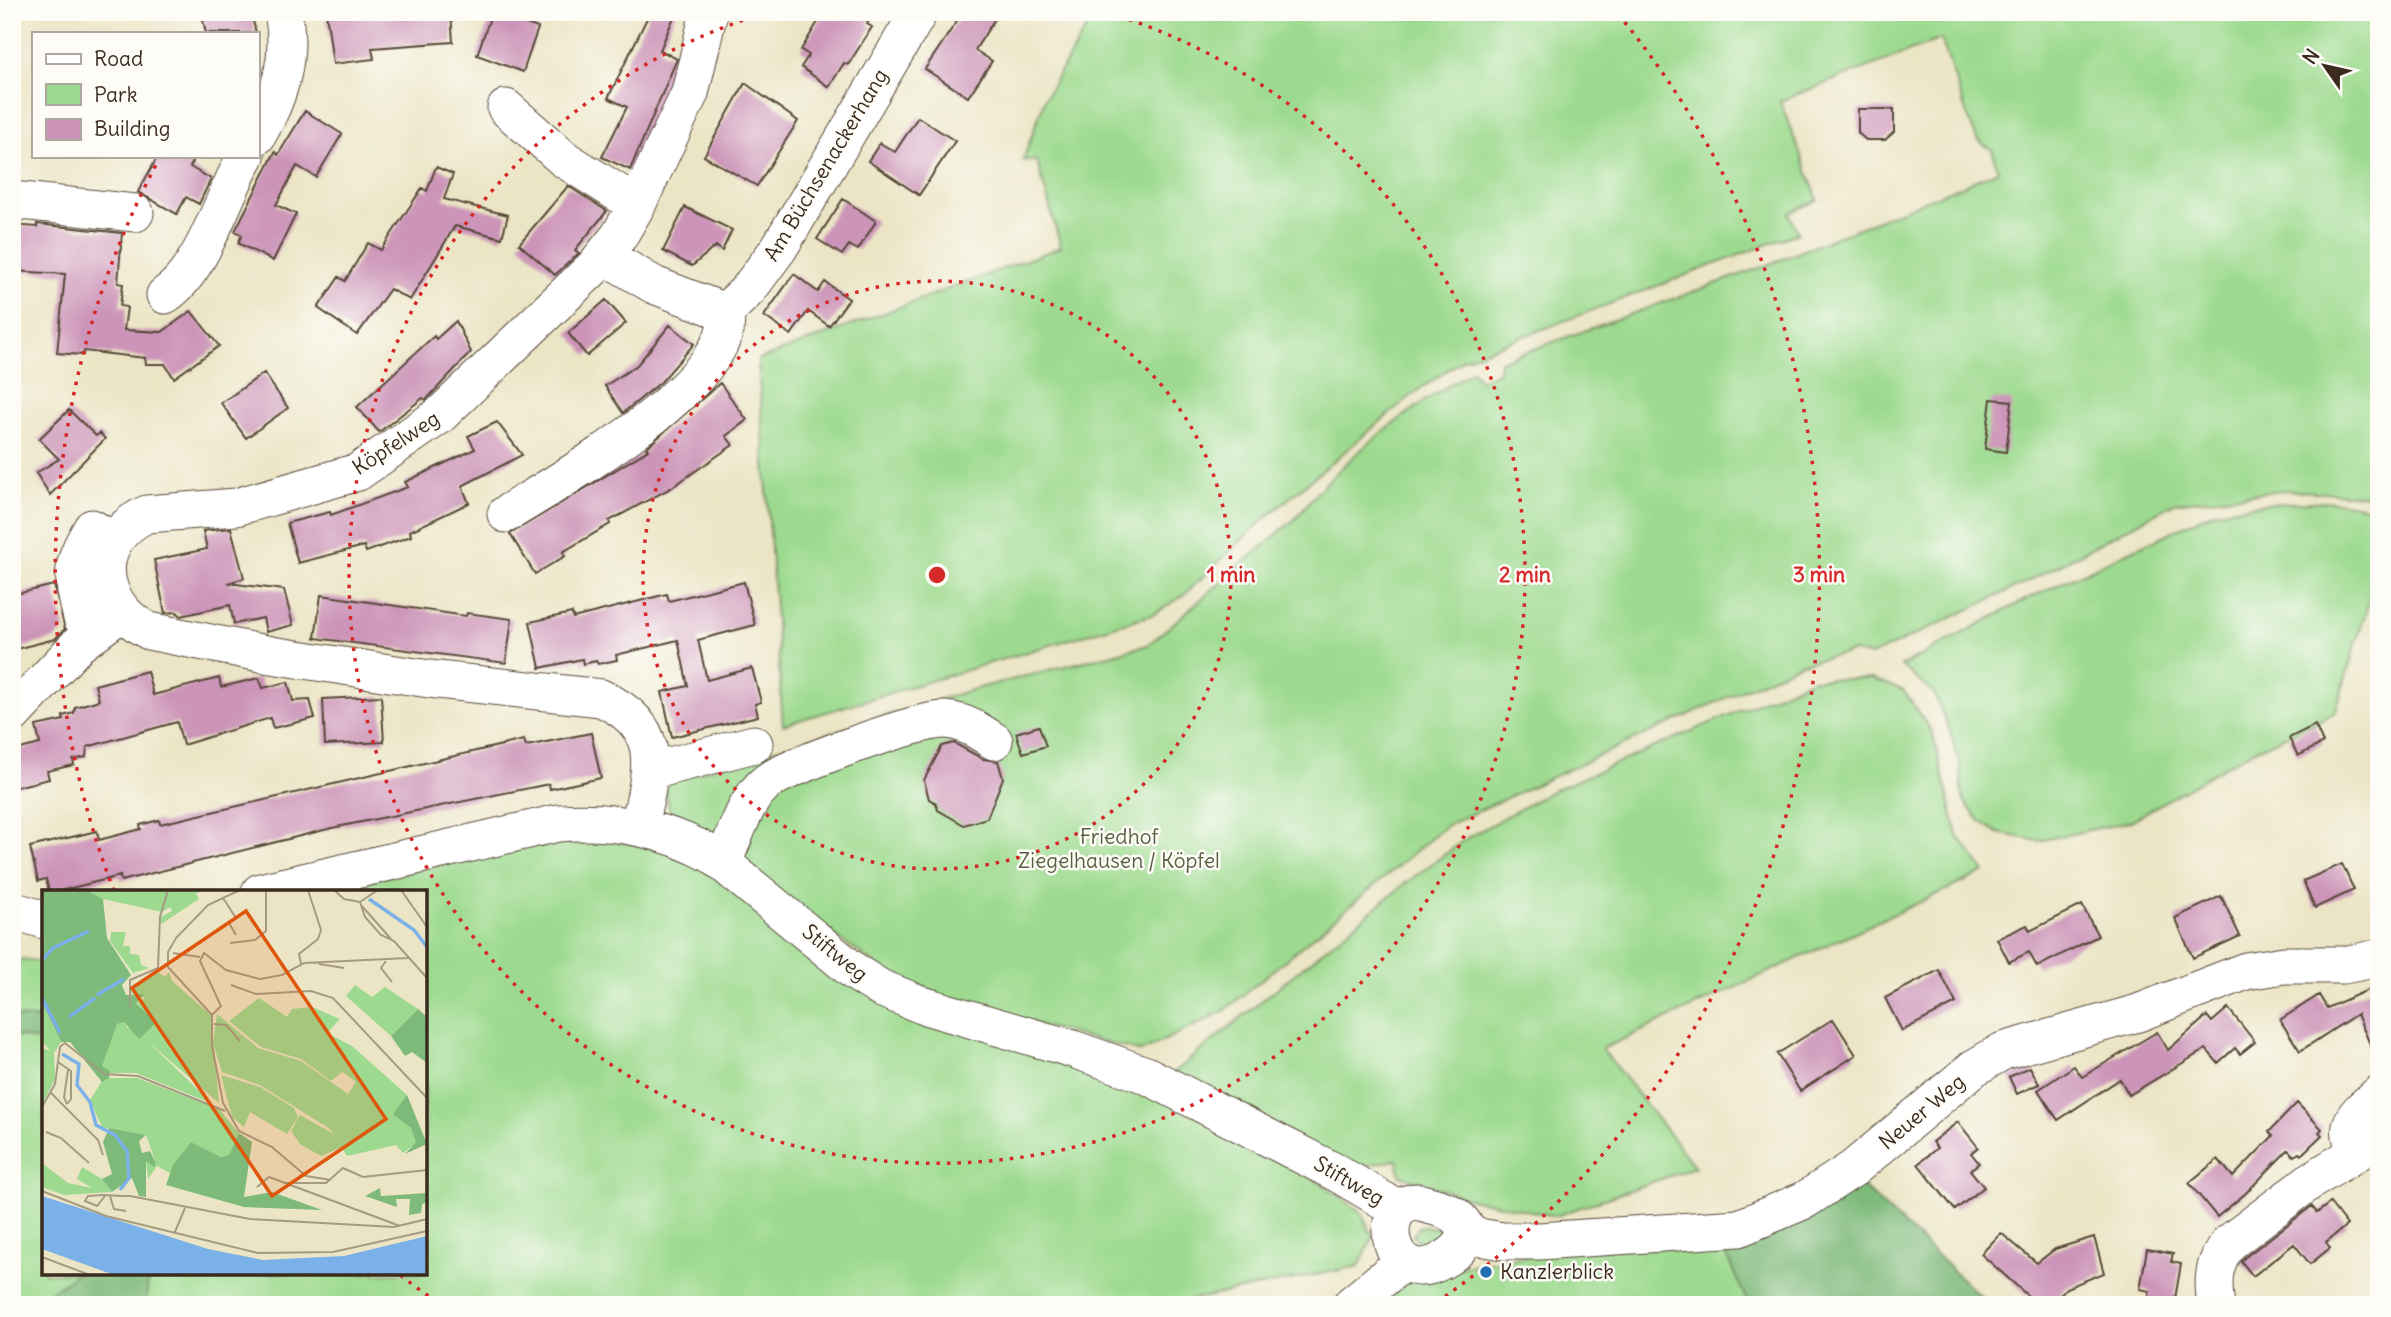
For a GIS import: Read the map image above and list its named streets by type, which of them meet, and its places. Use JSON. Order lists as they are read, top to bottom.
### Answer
{
  "streets": {
    "street": [
      "Am Büchsenackerhang",
      "Köpfelweg",
      "Stiftweg",
      "Neuer Weg"
    ]
  },
  "crossings": [
    ["Stiftweg", "Neuer Weg"]
  ],
  "parks": ["Friedhof Ziegelhausen / Köpfel"],
  "places": ["Kanzlerblick"],
  "legend": ["Road", "Park", "Building"],
  "north": "top left",
  "rings": ["1 min", "2 min", "3 min"]
}
